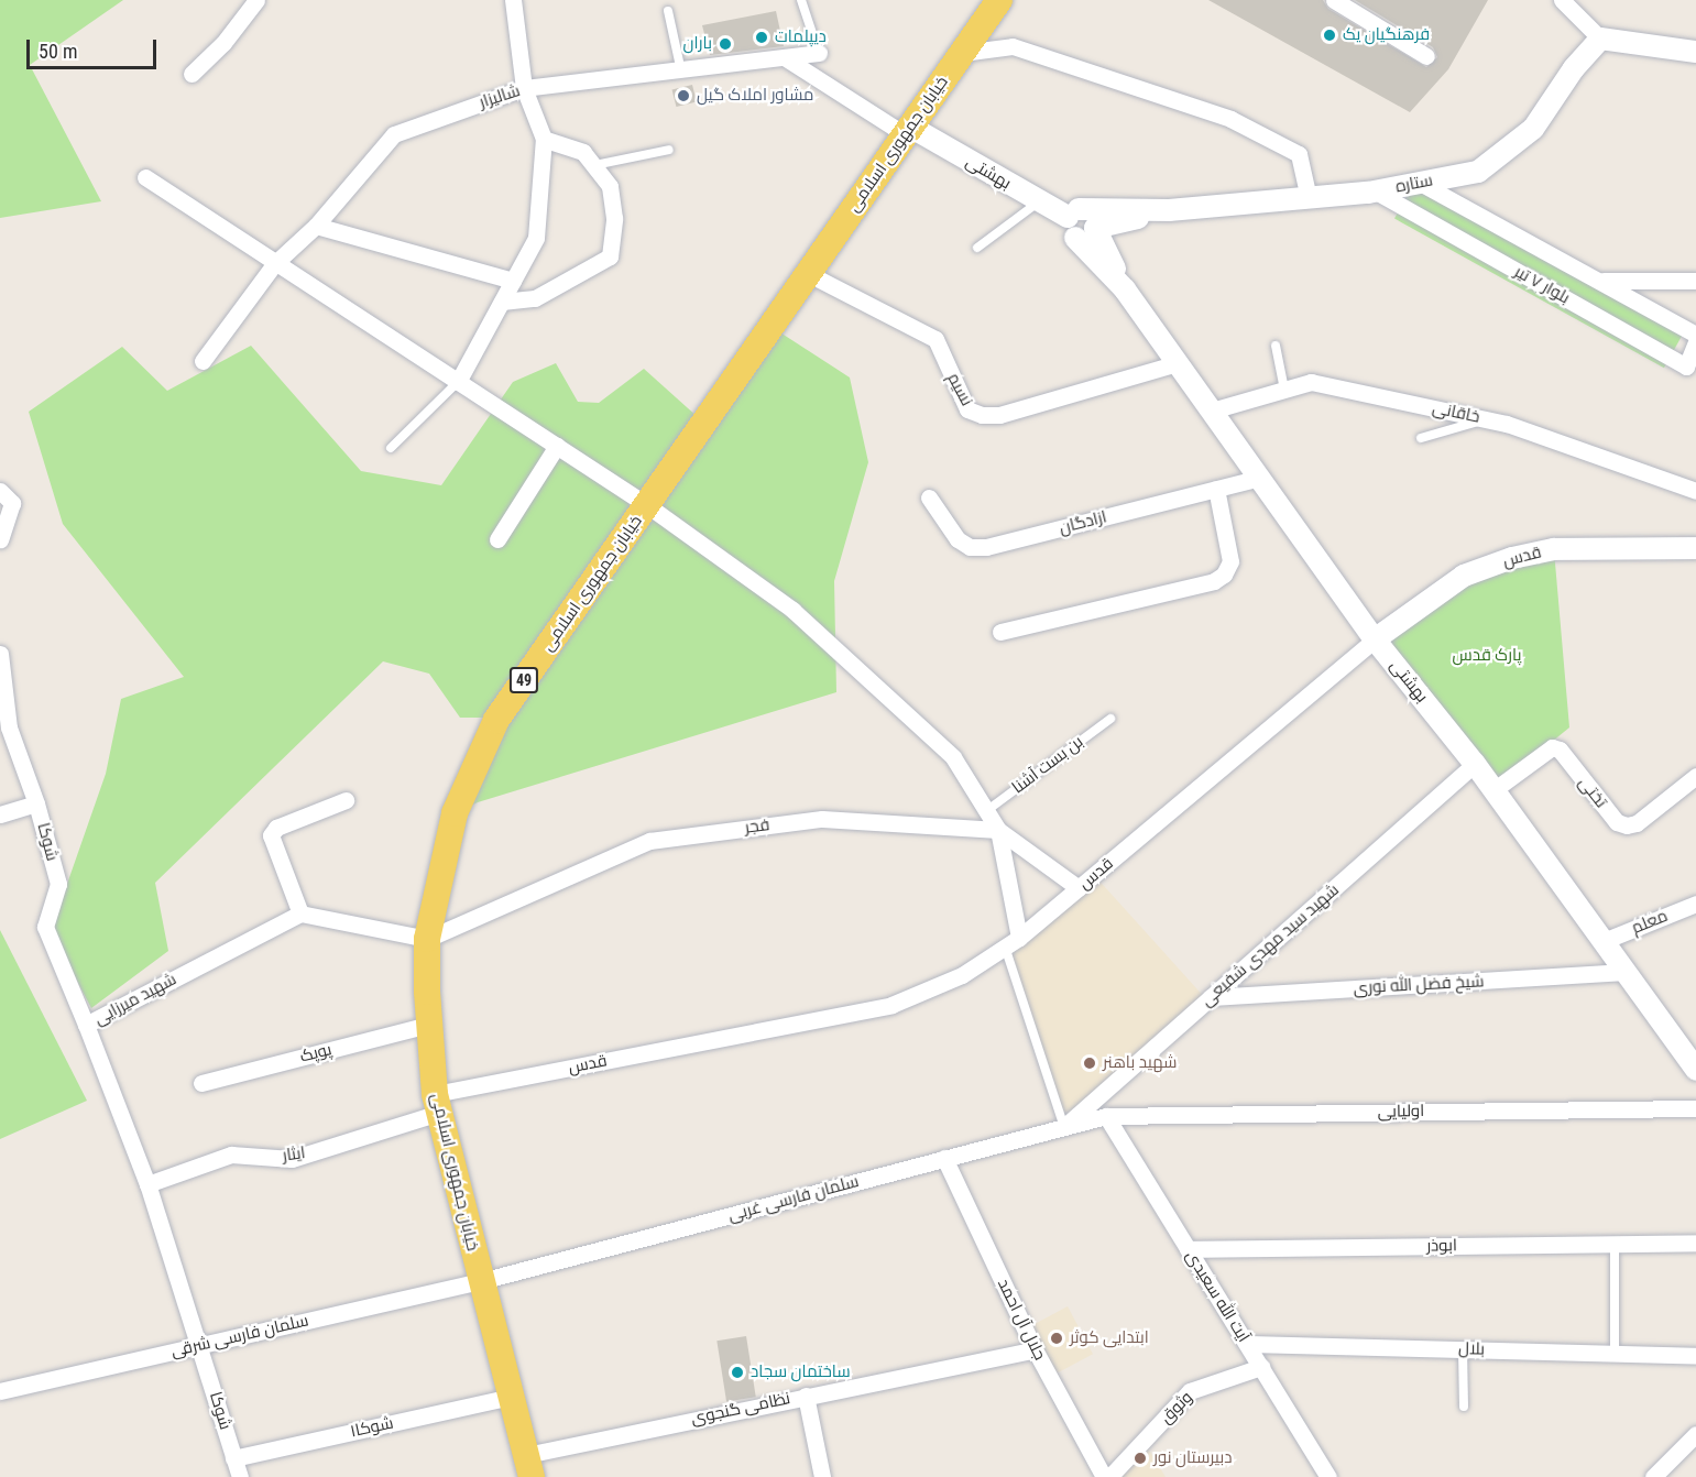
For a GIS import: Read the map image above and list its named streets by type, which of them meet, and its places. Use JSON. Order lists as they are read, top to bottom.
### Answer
{
  "streets": {
    "main road": ["خیابان جمهوری اسلامی", "49"],
    "street": [
      "شالیزار",
      "بهشتی",
      "ستاره",
      "بلوار ۷ تیر",
      "نسیم",
      "خاقانی",
      "ازادگان",
      "قدس",
      "تختی",
      "فجر",
      "شوکا",
      "معلم",
      "شهید سید مهدی شفیعی",
      "شیخ فضل الله نوری",
      "شهید میرزایی",
      "پوپک",
      "اولیایی",
      "ایثار",
      "سلمان فارسی غربی",
      "ابوذر",
      "آیت الله سعیدی",
      "جلال آل احمد",
      "سلمان فارسی شرقی",
      "بلال",
      "وثوق",
      "نظامی گنجوی",
      "شوکا۱"
    ],
    "lane": ["بن بست آشنا"]
  },
  "crossings": [
    ["خیابان جمهوری اسلامی", "بهشتی"],
    ["خیابان جمهوری اسلامی", "نسیم"],
    ["خیابان جمهوری اسلامی", "قدس"],
    ["خیابان جمهوری اسلامی", "فجر"],
    ["خیابان جمهوری اسلامی", "پوپک"],
    ["خیابان جمهوری اسلامی", "ایثار"],
    ["خیابان جمهوری اسلامی", "سلمان فارسی غربی"],
    ["خیابان جمهوری اسلامی", "سلمان فارسی شرقی"],
    ["خیابان جمهوری اسلامی", "نظامی گنجوی"],
    ["خیابان جمهوری اسلامی", "شوکا۱"],
    ["بهشتی", "نسیم"],
    ["بهشتی", "خاقانی"],
    ["بهشتی", "ازادگان"],
    ["بهشتی", "قدس"],
    ["بهشتی", "تختی"],
    ["بهشتی", "معلم"],
    ["بهشتی", "شهید سید مهدی شفیعی"],
    ["بهشتی", "شیخ فضل الله نوری"],
    ["ستاره", "بلوار ۷ تیر"],
    ["قدس", "ایثار"],
    ["شوکا", "شهید میرزایی"],
    ["شوکا", "سلمان فارسی شرقی"],
    ["شوکا", "شوکا۱"],
    ["شهید سید مهدی شفیعی", "شیخ فضل الله نوری"],
    ["شهید سید مهدی شفیعی", "سلمان فارسی غربی"],
    ["شهید میرزایی", "ایثار"],
    ["شهید میرزایی", "سلمان فارسی شرقی"],
    ["اولیایی", "سلمان فارسی غربی"],
    ["اولیایی", "آیت الله سعیدی"],
    ["سلمان فارسی غربی", "آیت الله سعیدی"],
    ["سلمان فارسی غربی", "جلال آل احمد"],
    ["سلمان فارسی غربی", "سلمان فارسی شرقی"],
    ["ابوذر", "آیت الله سعیدی"],
    ["آیت الله سعیدی", "بلال"],
    ["آیت الله سعیدی", "وثوق"],
    ["جلال آل احمد", "نظامی گنجوی"]
  ],
  "parks": ["پارک قدس"],
  "places": [
    "فرهنگیان یک",
    "دیپلمات",
    "باران",
    "مشاور املاک گیل",
    "شهید باهنر",
    "ابتدایی کوثر",
    "ساختمان سجاد",
    "دبیرستان نور"
  ],
  "scale_bar": "50 m"
}
